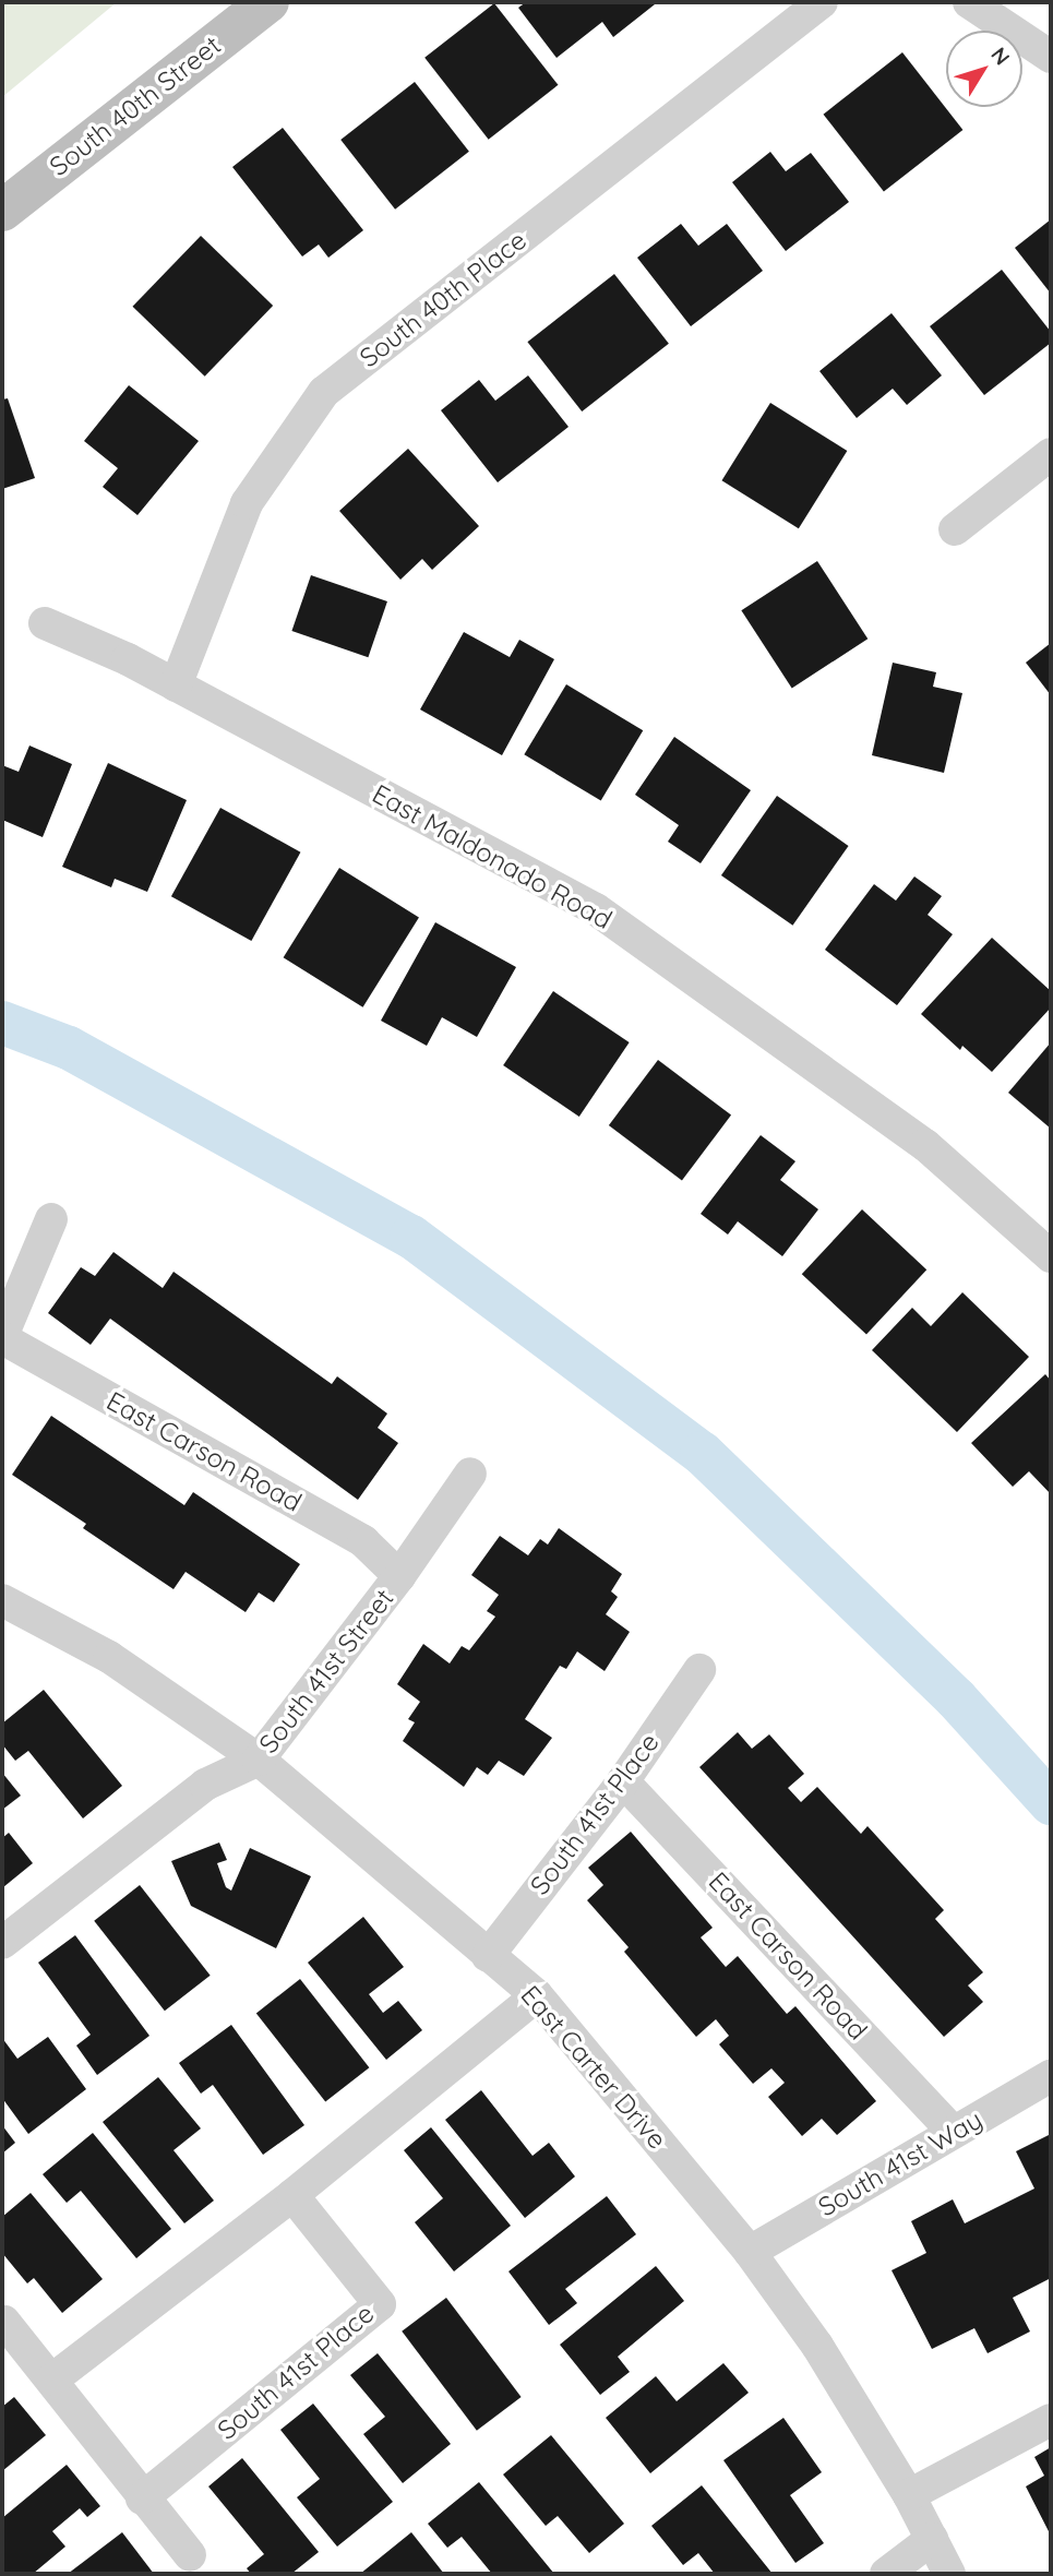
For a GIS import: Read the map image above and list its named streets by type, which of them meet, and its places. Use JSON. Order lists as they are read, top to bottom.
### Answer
{
  "streets": {
    "main road": ["South 40th Street"],
    "street": [
      "South 40th Place",
      "East Maldonado Road",
      "East Carson Road",
      "South 41st Street",
      "South 41st Place",
      "East Carter Drive",
      "South 41st Way"
    ]
  },
  "crossings": [
    ["South 40th Place", "East Maldonado Road"],
    ["East Carson Road", "South 41st Street"],
    ["East Carson Road", "South 41st Place"],
    ["East Carson Road", "South 41st Way"],
    ["South 41st Street", "East Carter Drive"],
    ["South 41st Place", "East Carter Drive"],
    ["East Carter Drive", "South 41st Way"]
  ],
  "north": "top right"
}
